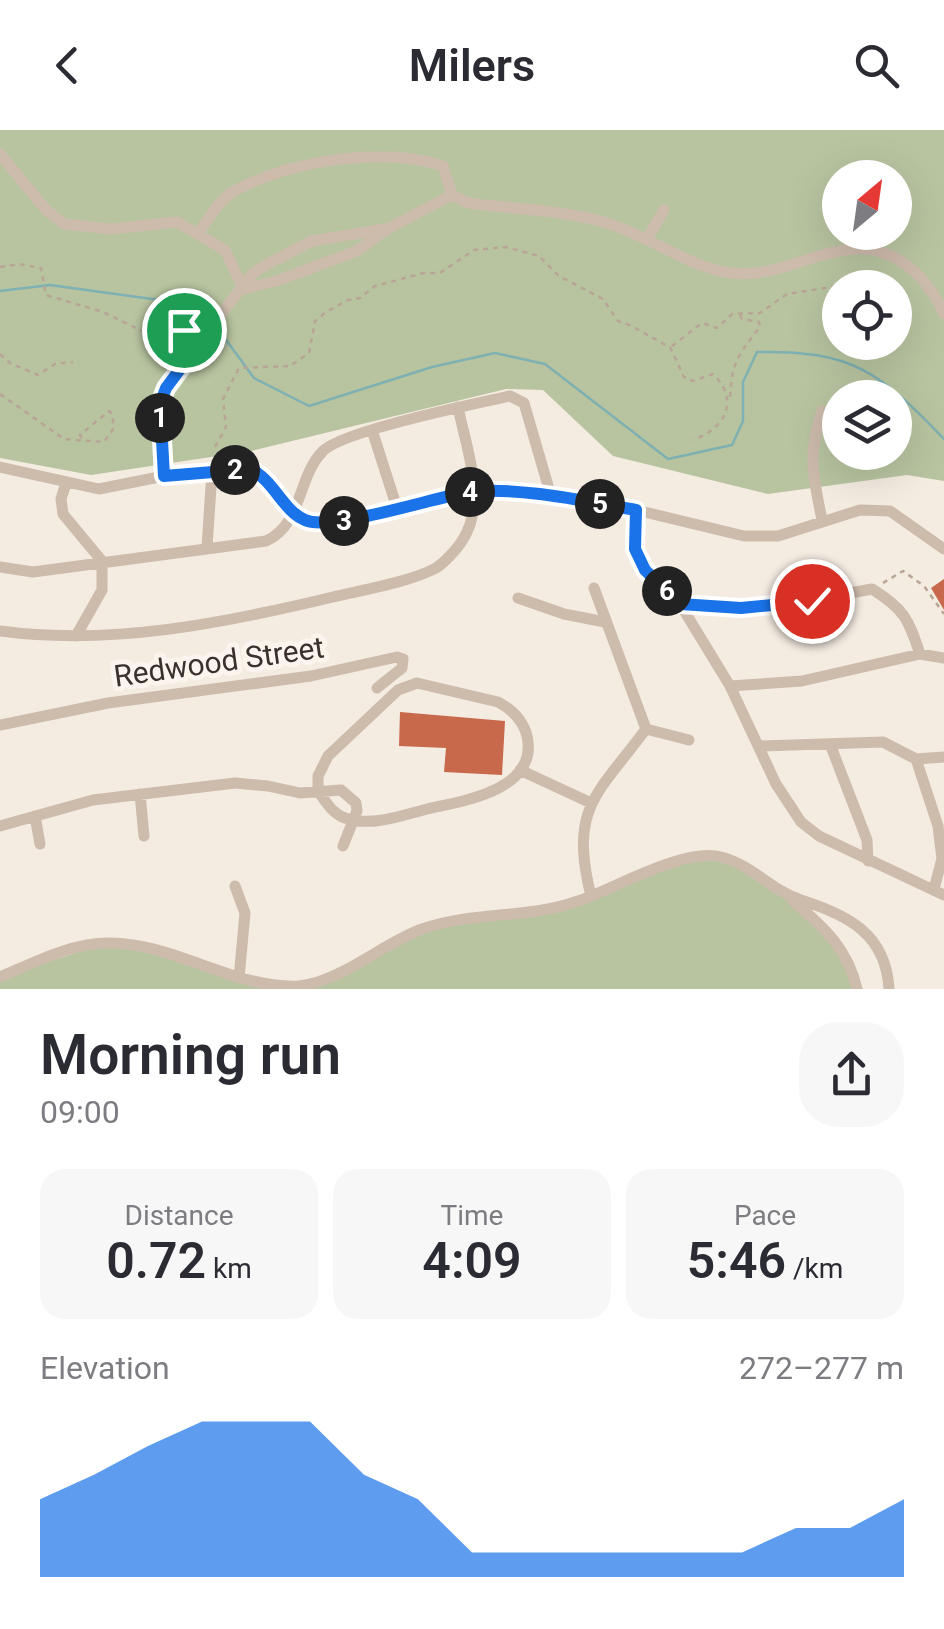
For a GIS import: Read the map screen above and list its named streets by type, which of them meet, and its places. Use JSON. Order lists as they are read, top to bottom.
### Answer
{
  "streets": {
    "street": ["Redwood Street"]
  },
  "north": "top right",
  "page": {
    "header": "Milers",
    "pins": [
      "1",
      "2",
      "4",
      "5",
      "3",
      "6"
    ],
    "heading": ["Morning run", "09:00"],
    "stats": [
      ["Distance", "0.72 km"],
      ["Time", "4:09"],
      ["Pace", "5:46 /km"]
    ],
    "chart": ["Elevation", "272–277 m"]
  }
}
